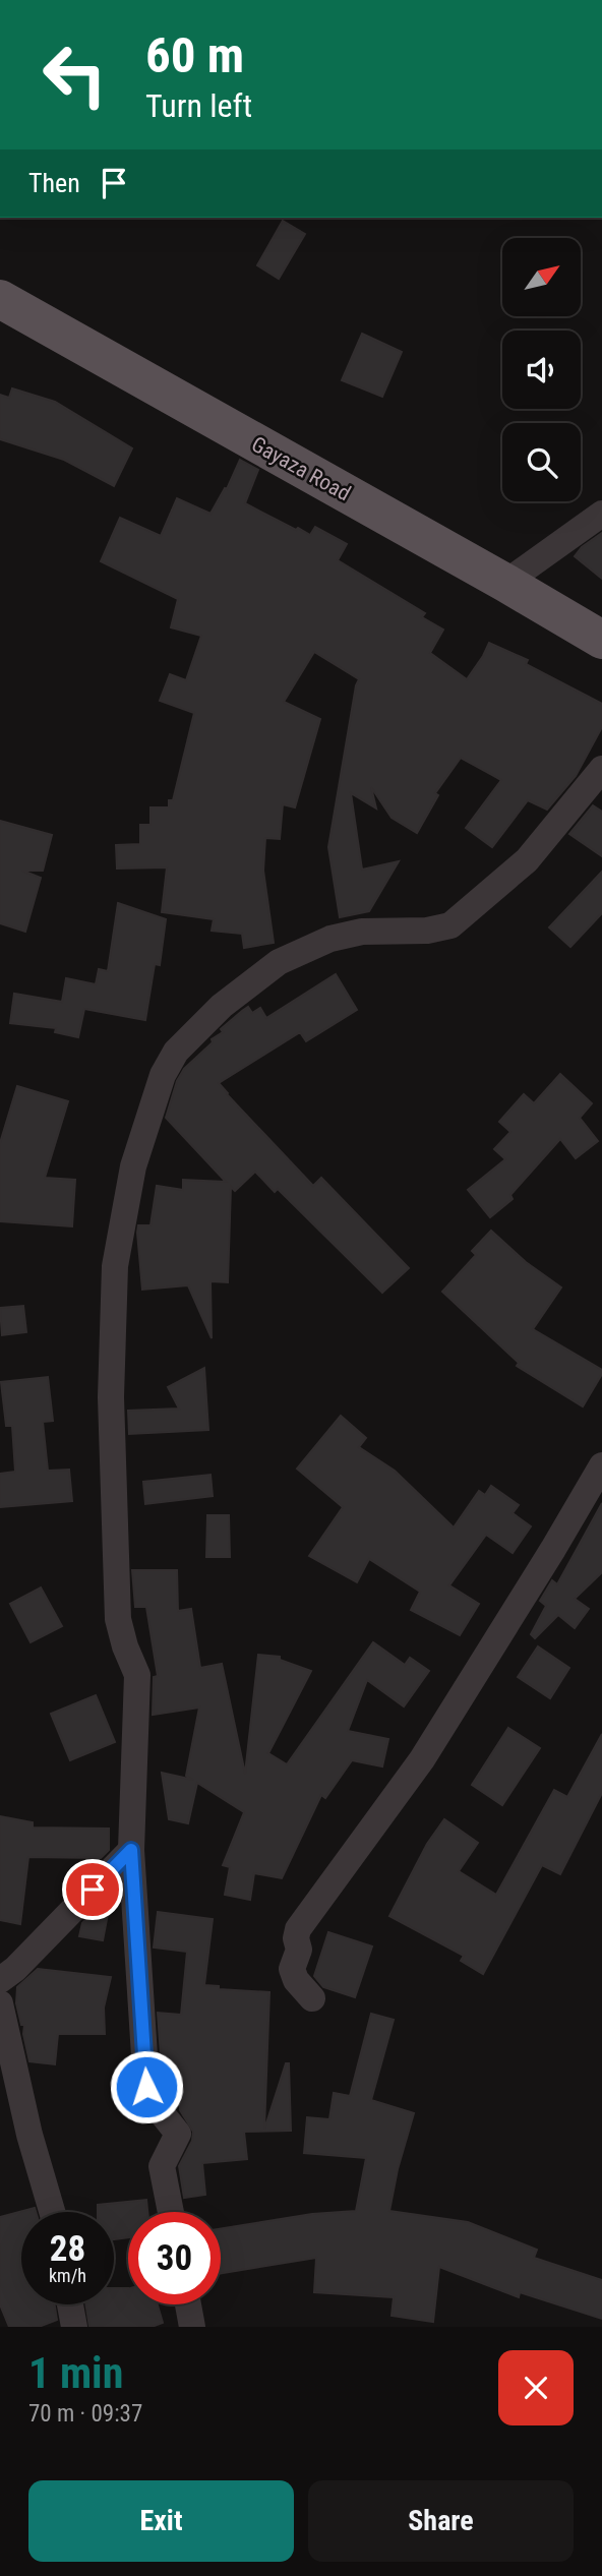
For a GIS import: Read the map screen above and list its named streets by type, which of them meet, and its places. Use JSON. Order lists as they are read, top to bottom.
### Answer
{
  "streets": {
    "main road": ["Gayaza Road"]
  },
  "north": "top right",
  "page": {
    "turn": ["60 m", "Turn left"],
    "then": "Then",
    "speed": "28 km/h",
    "limit": "30",
    "heading": ["1 min", "70 m · 09:37"],
    "buttons": ["Exit", "Share"]
  }
}
